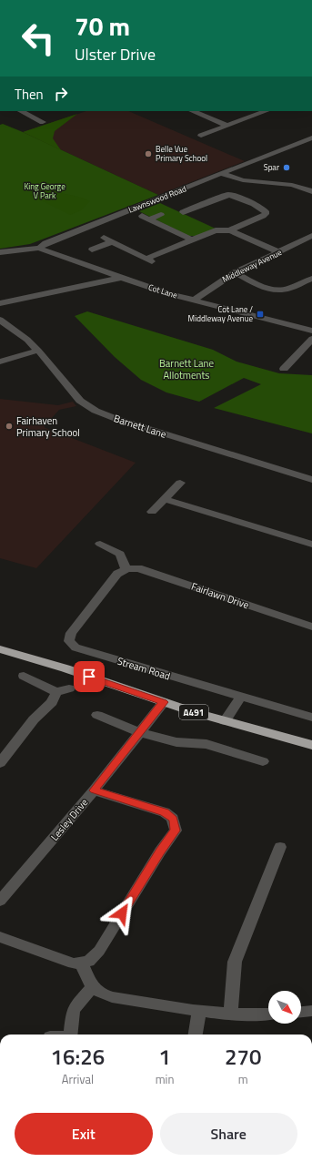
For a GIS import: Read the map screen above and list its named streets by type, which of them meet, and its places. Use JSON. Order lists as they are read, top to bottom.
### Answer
{
  "streets": {
    "highway": ["A491"],
    "street": [
      "Lawnswood Road",
      "Middleway Avenue",
      "Cot Lane",
      "Barnett Lane",
      "Fairlawn Drive",
      "Stream Road",
      "Lesley Drive"
    ]
  },
  "crossings": [
    ["Lawnswood Road", "Cot Lane"],
    ["Middleway Avenue", "Cot Lane"],
    ["Fairlawn Drive", "Stream Road"],
    ["A491", "Lesley Drive"]
  ],
  "parks": ["King George V Park", "Barnett Lane Allotments"],
  "places": {
    "other": ["Belle Vue Primary School", "Spar", "Fairhaven Primary School"],
    "transit": ["Cot Lane / Middleway Avenue"]
  },
  "north": "bottom right",
  "page": {
    "turn": ["70 m", "Ulster Drive"],
    "then": "Then",
    "eta": [
      "16:26",
      "Arrival",
      "1",
      "min",
      "270",
      "m"
    ],
    "buttons": ["Exit", "Share"]
  }
}
